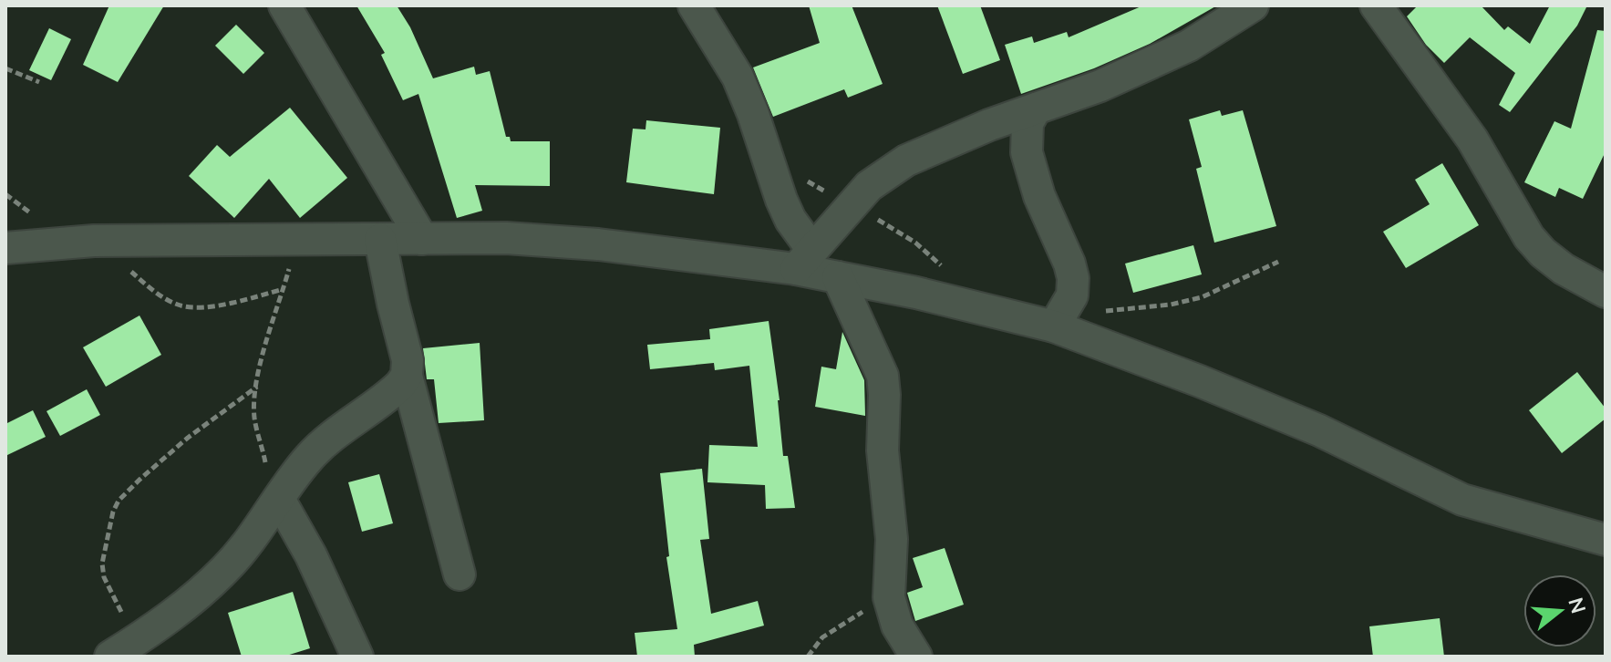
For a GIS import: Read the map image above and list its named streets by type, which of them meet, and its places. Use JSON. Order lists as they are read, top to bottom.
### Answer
{
  "north": "right"
}
